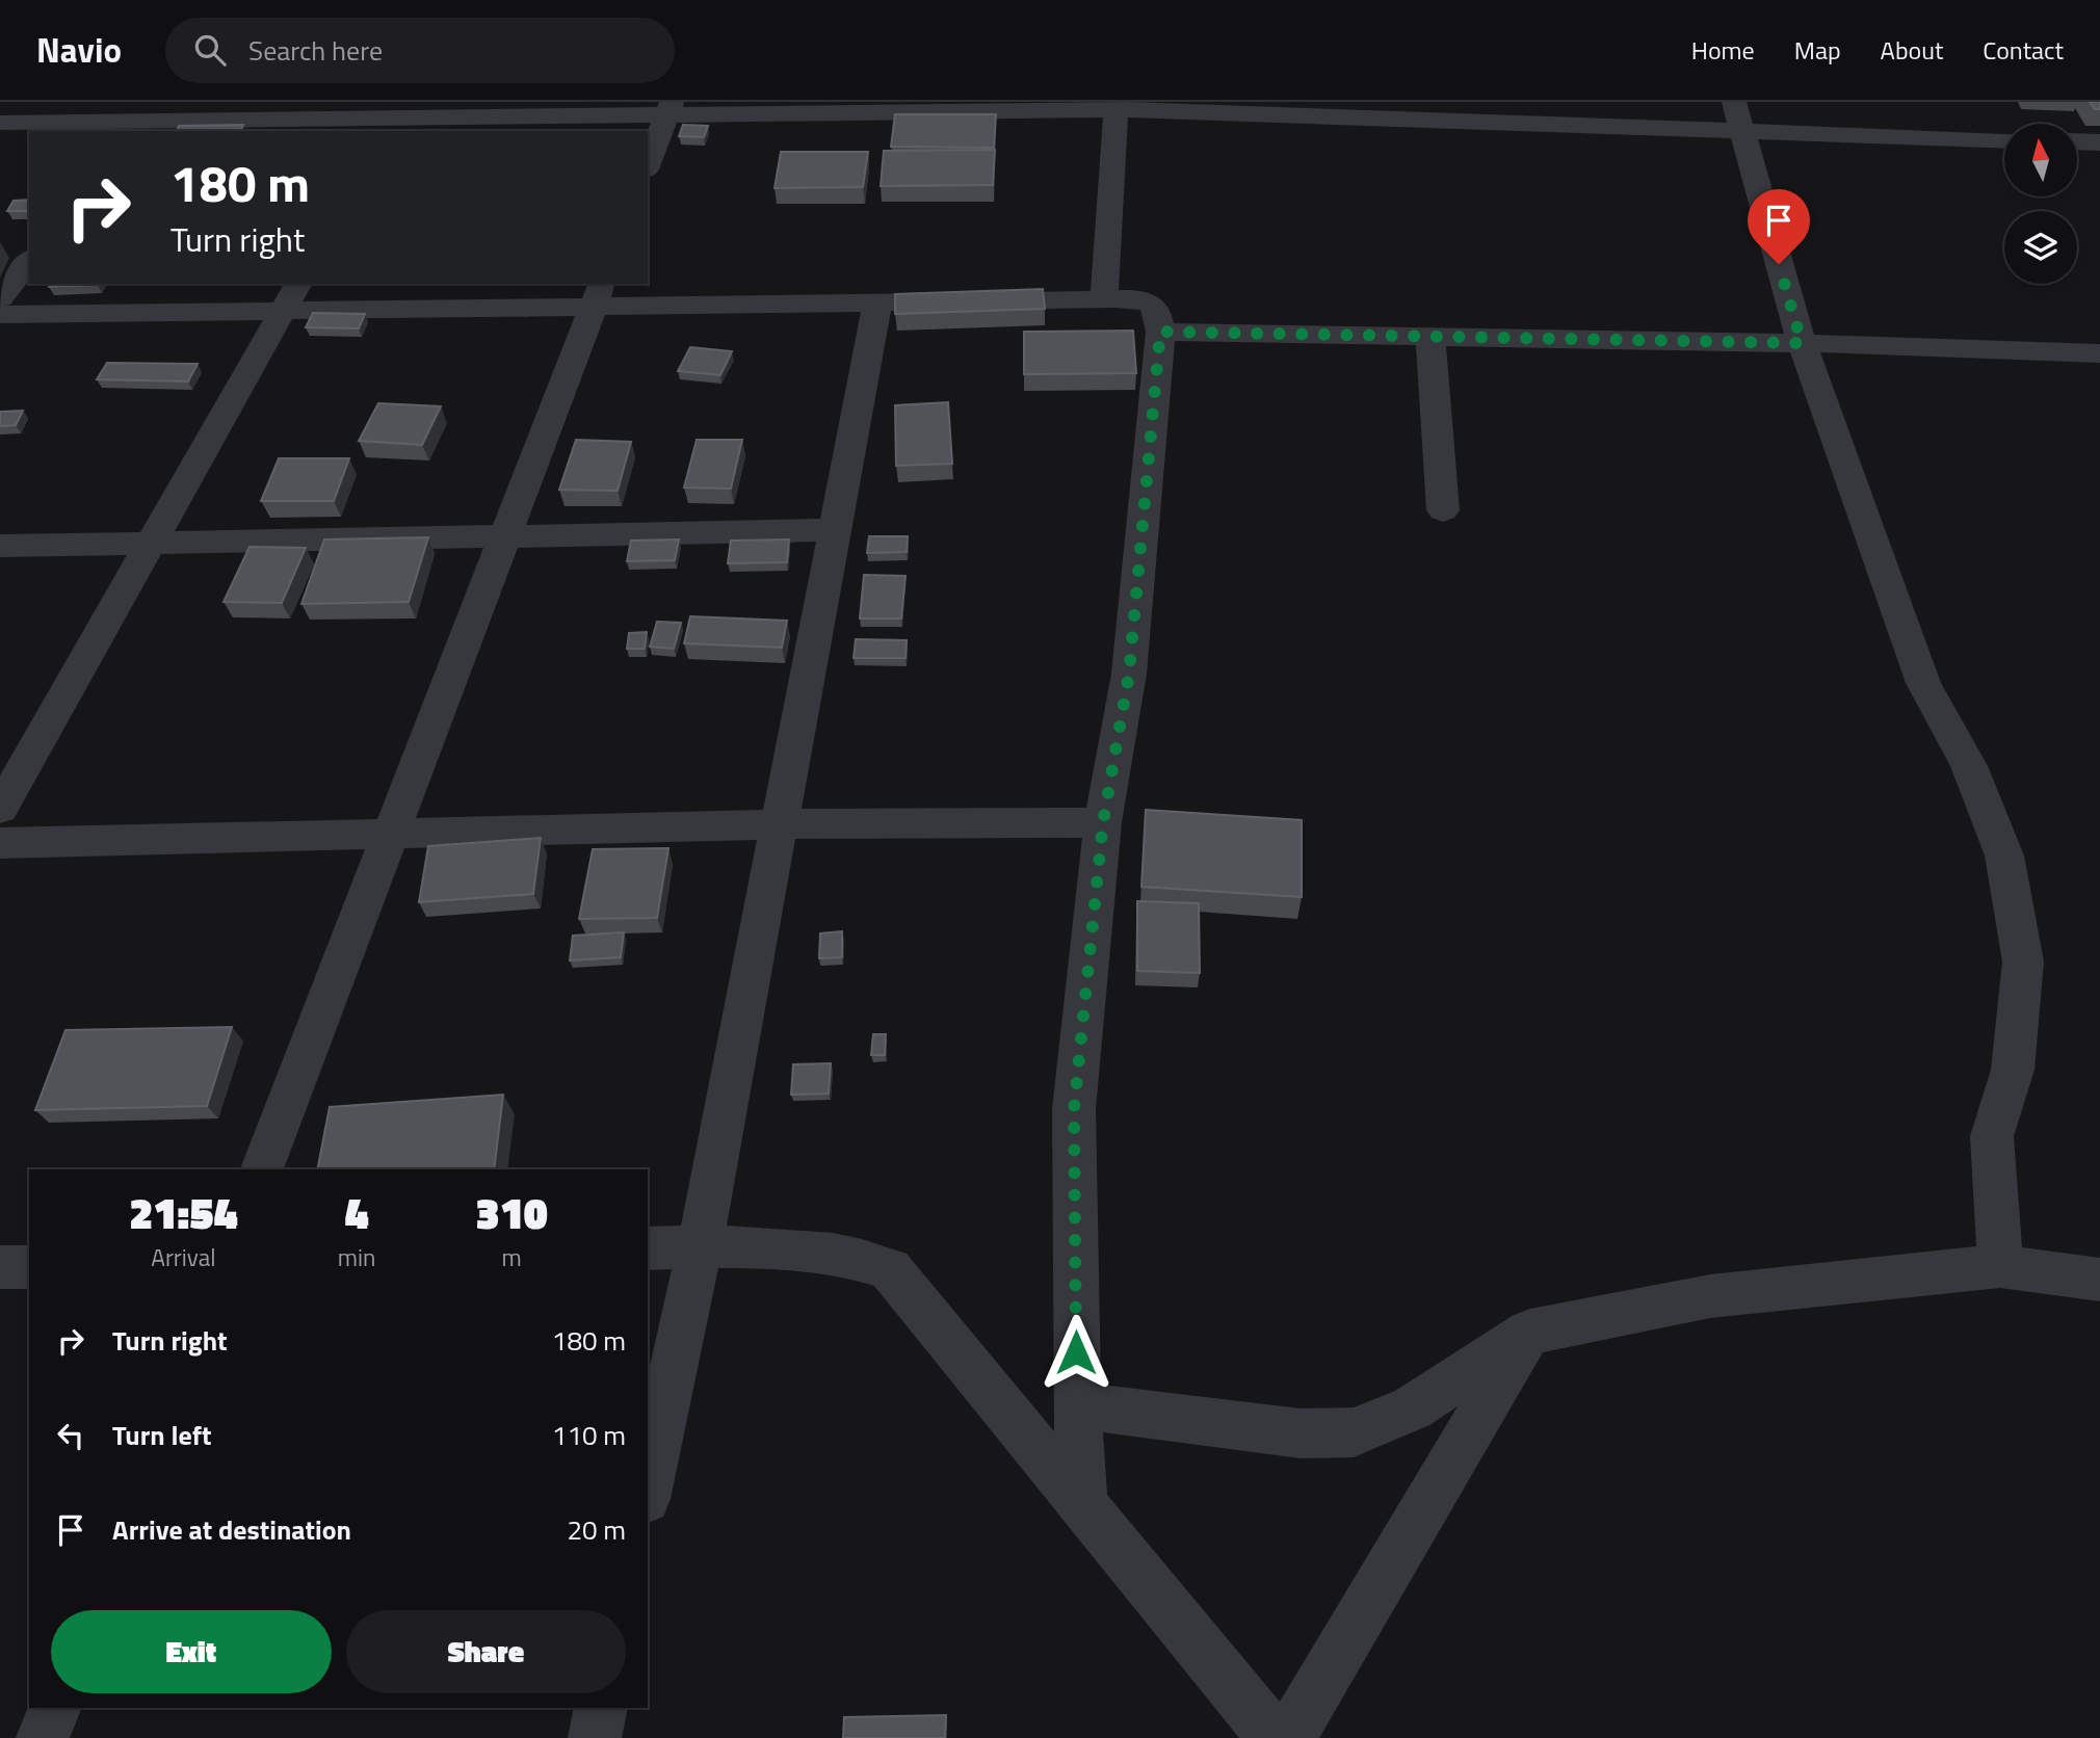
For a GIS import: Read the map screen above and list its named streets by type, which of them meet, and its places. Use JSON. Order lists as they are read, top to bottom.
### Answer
{
  "north": "top",
  "page": {
    "header": "Navio",
    "search": "Search here",
    "nav": [
      "Home",
      "Map",
      "About",
      "Contact"
    ],
    "turn": ["180 m", "Turn right"],
    "eta": [
      "21:54",
      "Arrival",
      "4",
      "min",
      "310",
      "m"
    ],
    "list": [
      {
        "name": "Turn right",
        "value": "180 m"
      },
      {
        "name": "Turn left",
        "value": "110 m"
      },
      {
        "name": "Arrive at destination",
        "value": "20 m"
      }
    ],
    "buttons": ["Exit", "Share"]
  }
}
